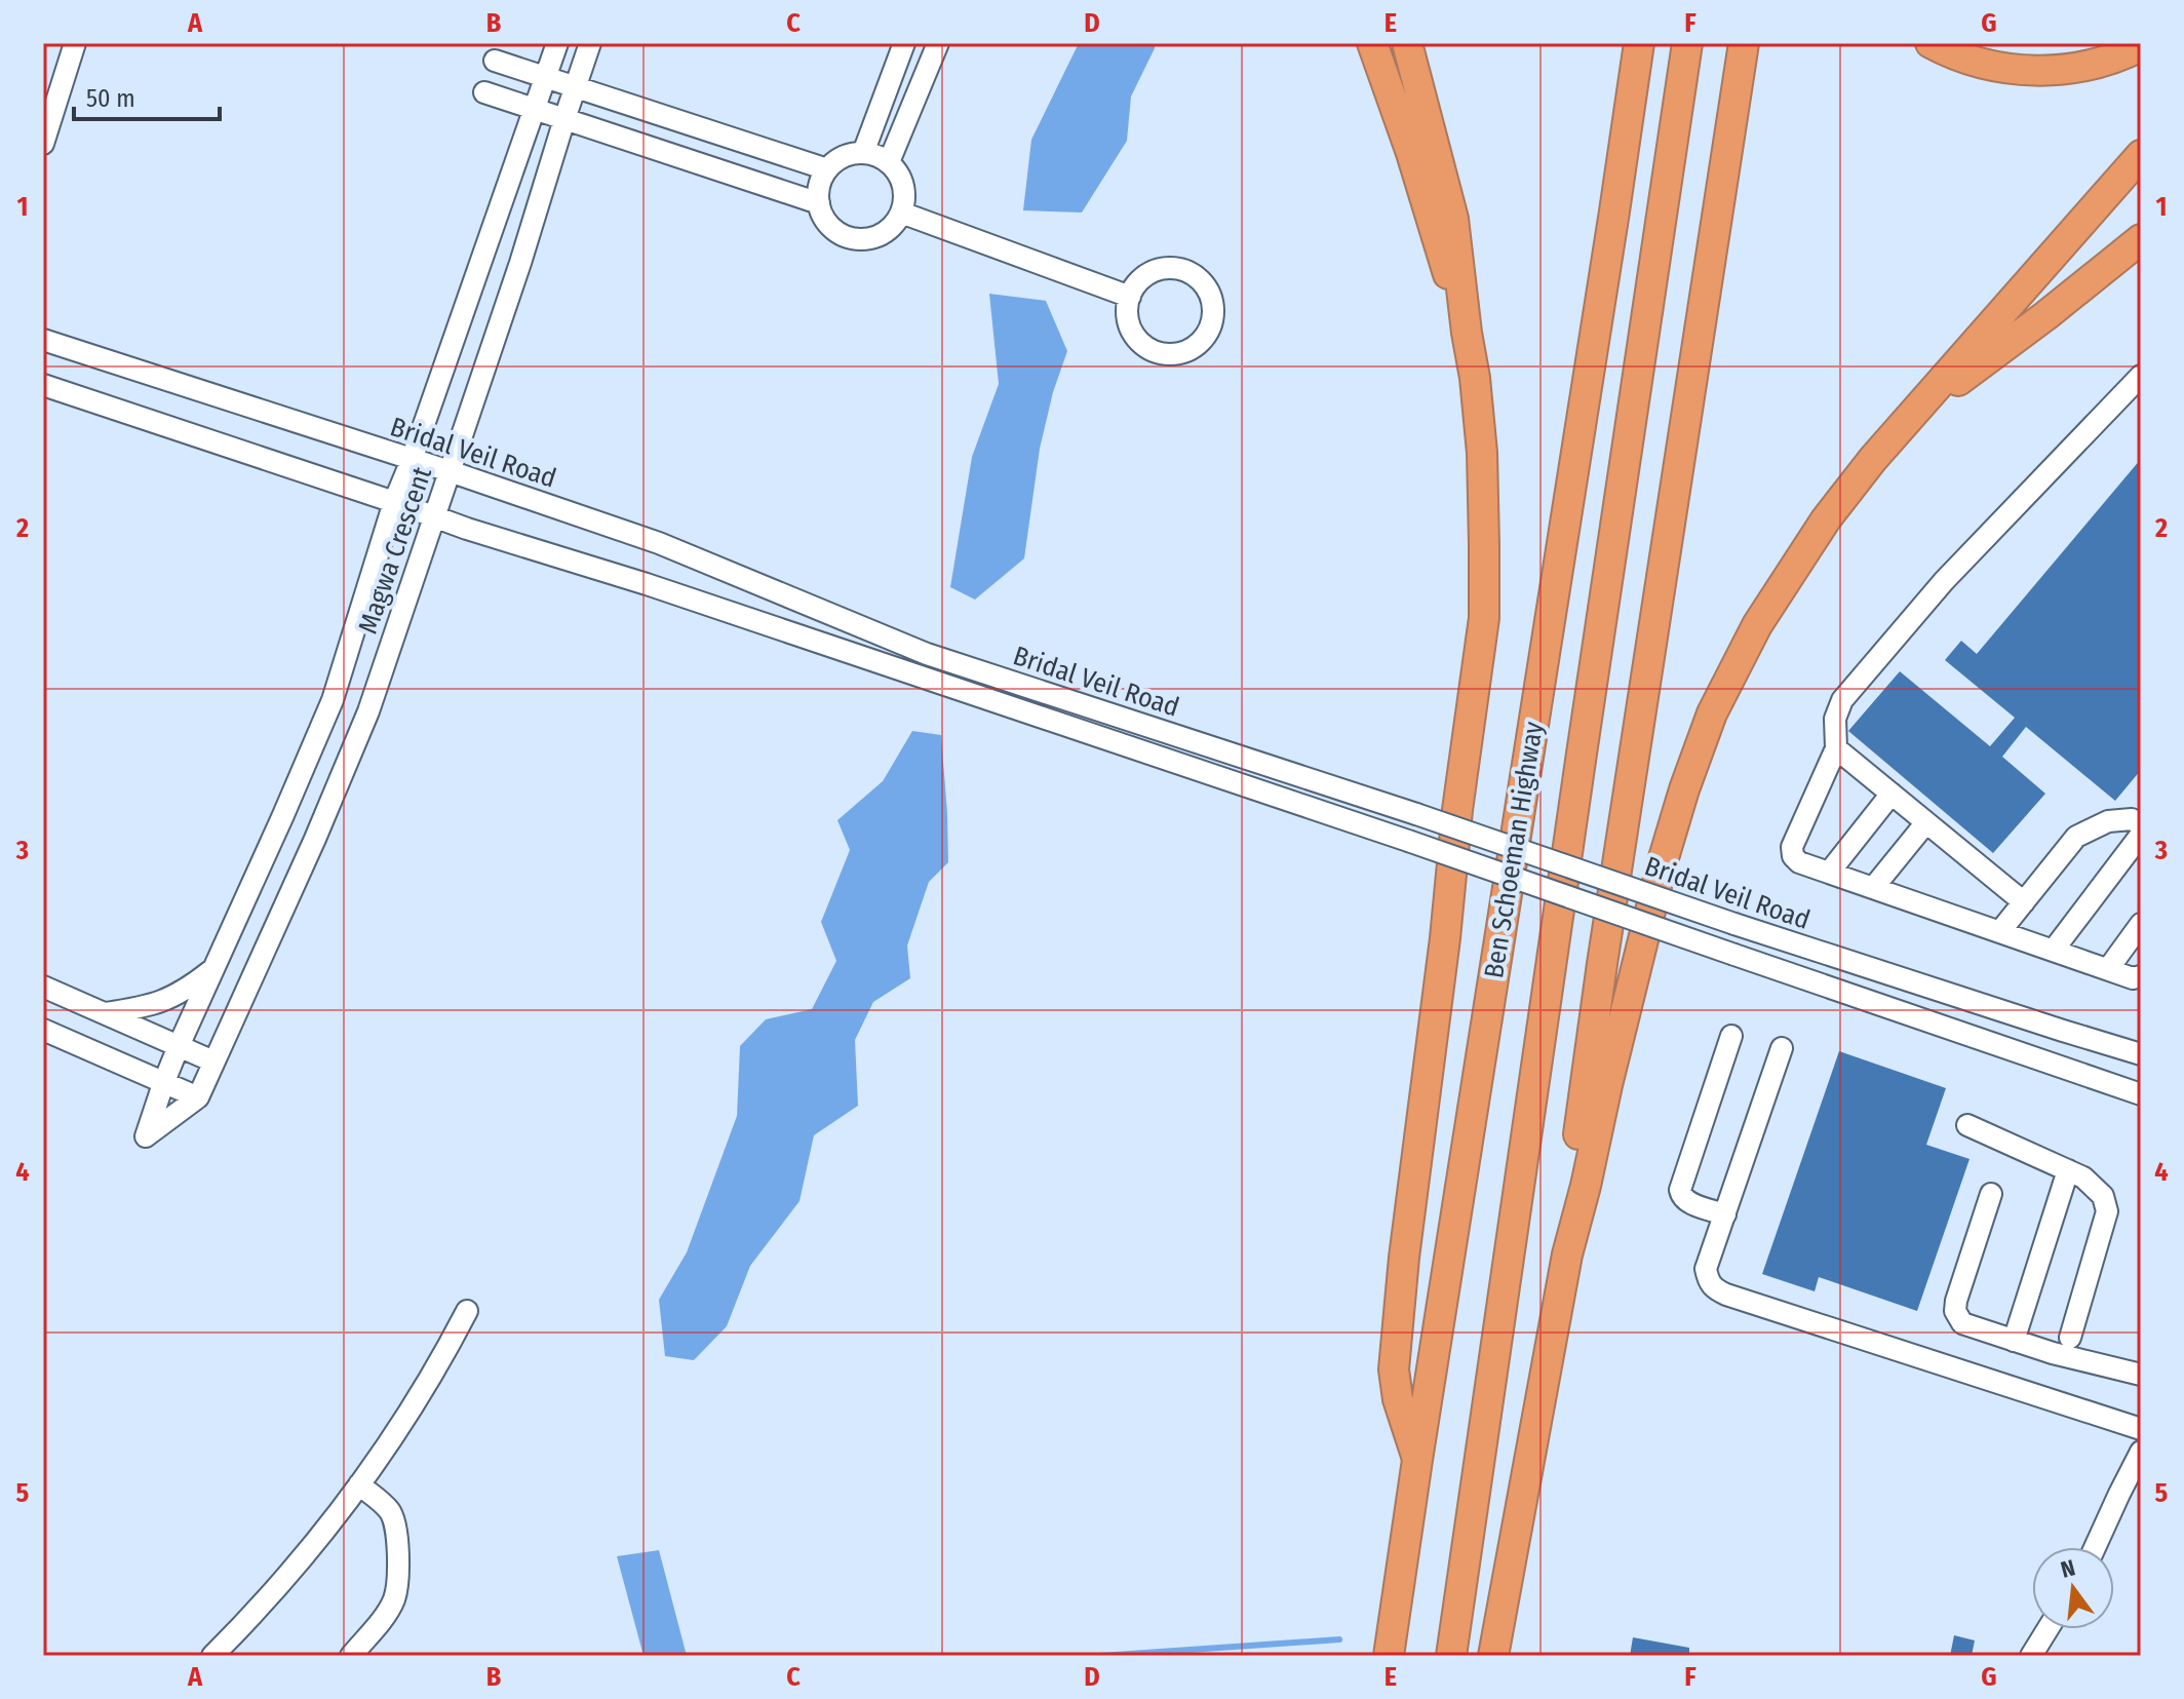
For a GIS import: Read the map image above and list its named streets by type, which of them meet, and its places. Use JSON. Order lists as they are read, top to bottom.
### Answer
{
  "streets": {
    "highway": ["Ben Schoeman Highway"],
    "street": ["Bridal Veil Road", "Magwa Crescent"]
  },
  "crossings": [
    ["Bridal Veil Road", "Magwa Crescent"]
  ],
  "scale_bar": "50 m",
  "north": "top",
  "grid": {
    "columns": [
      "A",
      "B",
      "C",
      "D",
      "E",
      "F",
      "G"
    ],
    "rows": [
      "1",
      "2",
      "3",
      "4",
      "5"
    ]
  }
}
